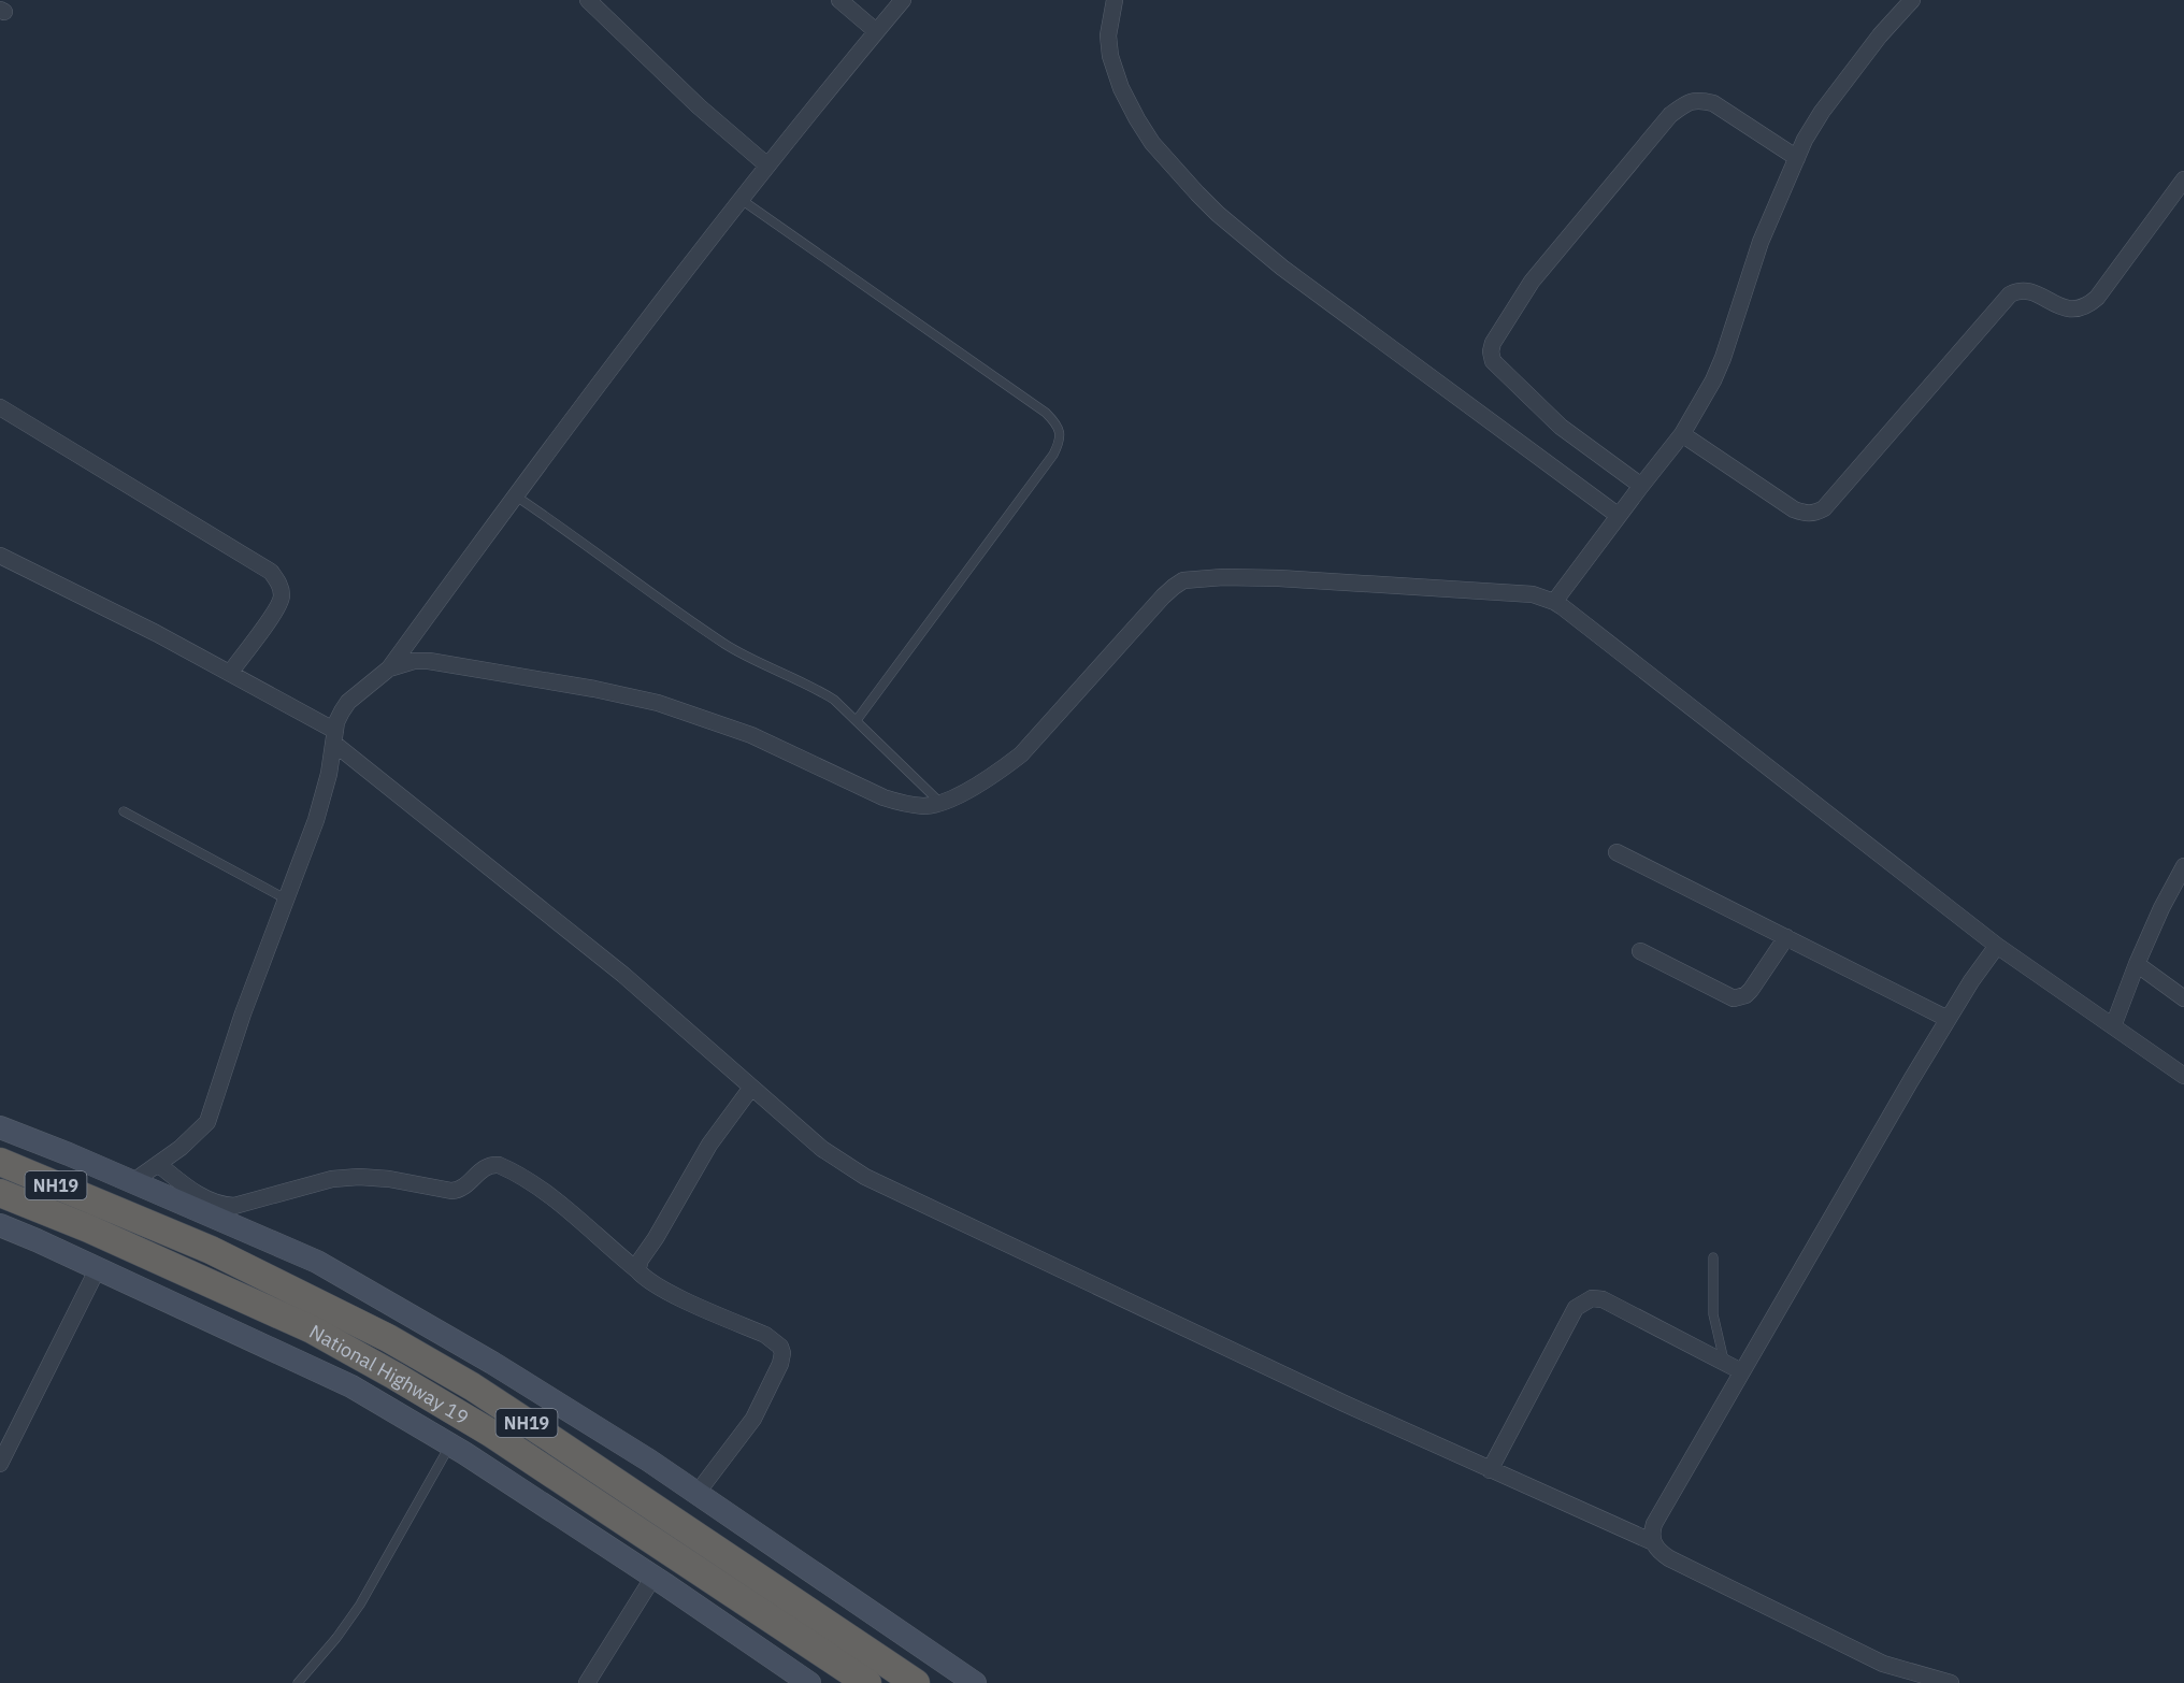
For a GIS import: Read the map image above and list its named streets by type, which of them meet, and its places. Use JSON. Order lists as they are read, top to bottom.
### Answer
{
  "streets": {
    "highway": ["NH19", "National Highway 19"]
  }
}
